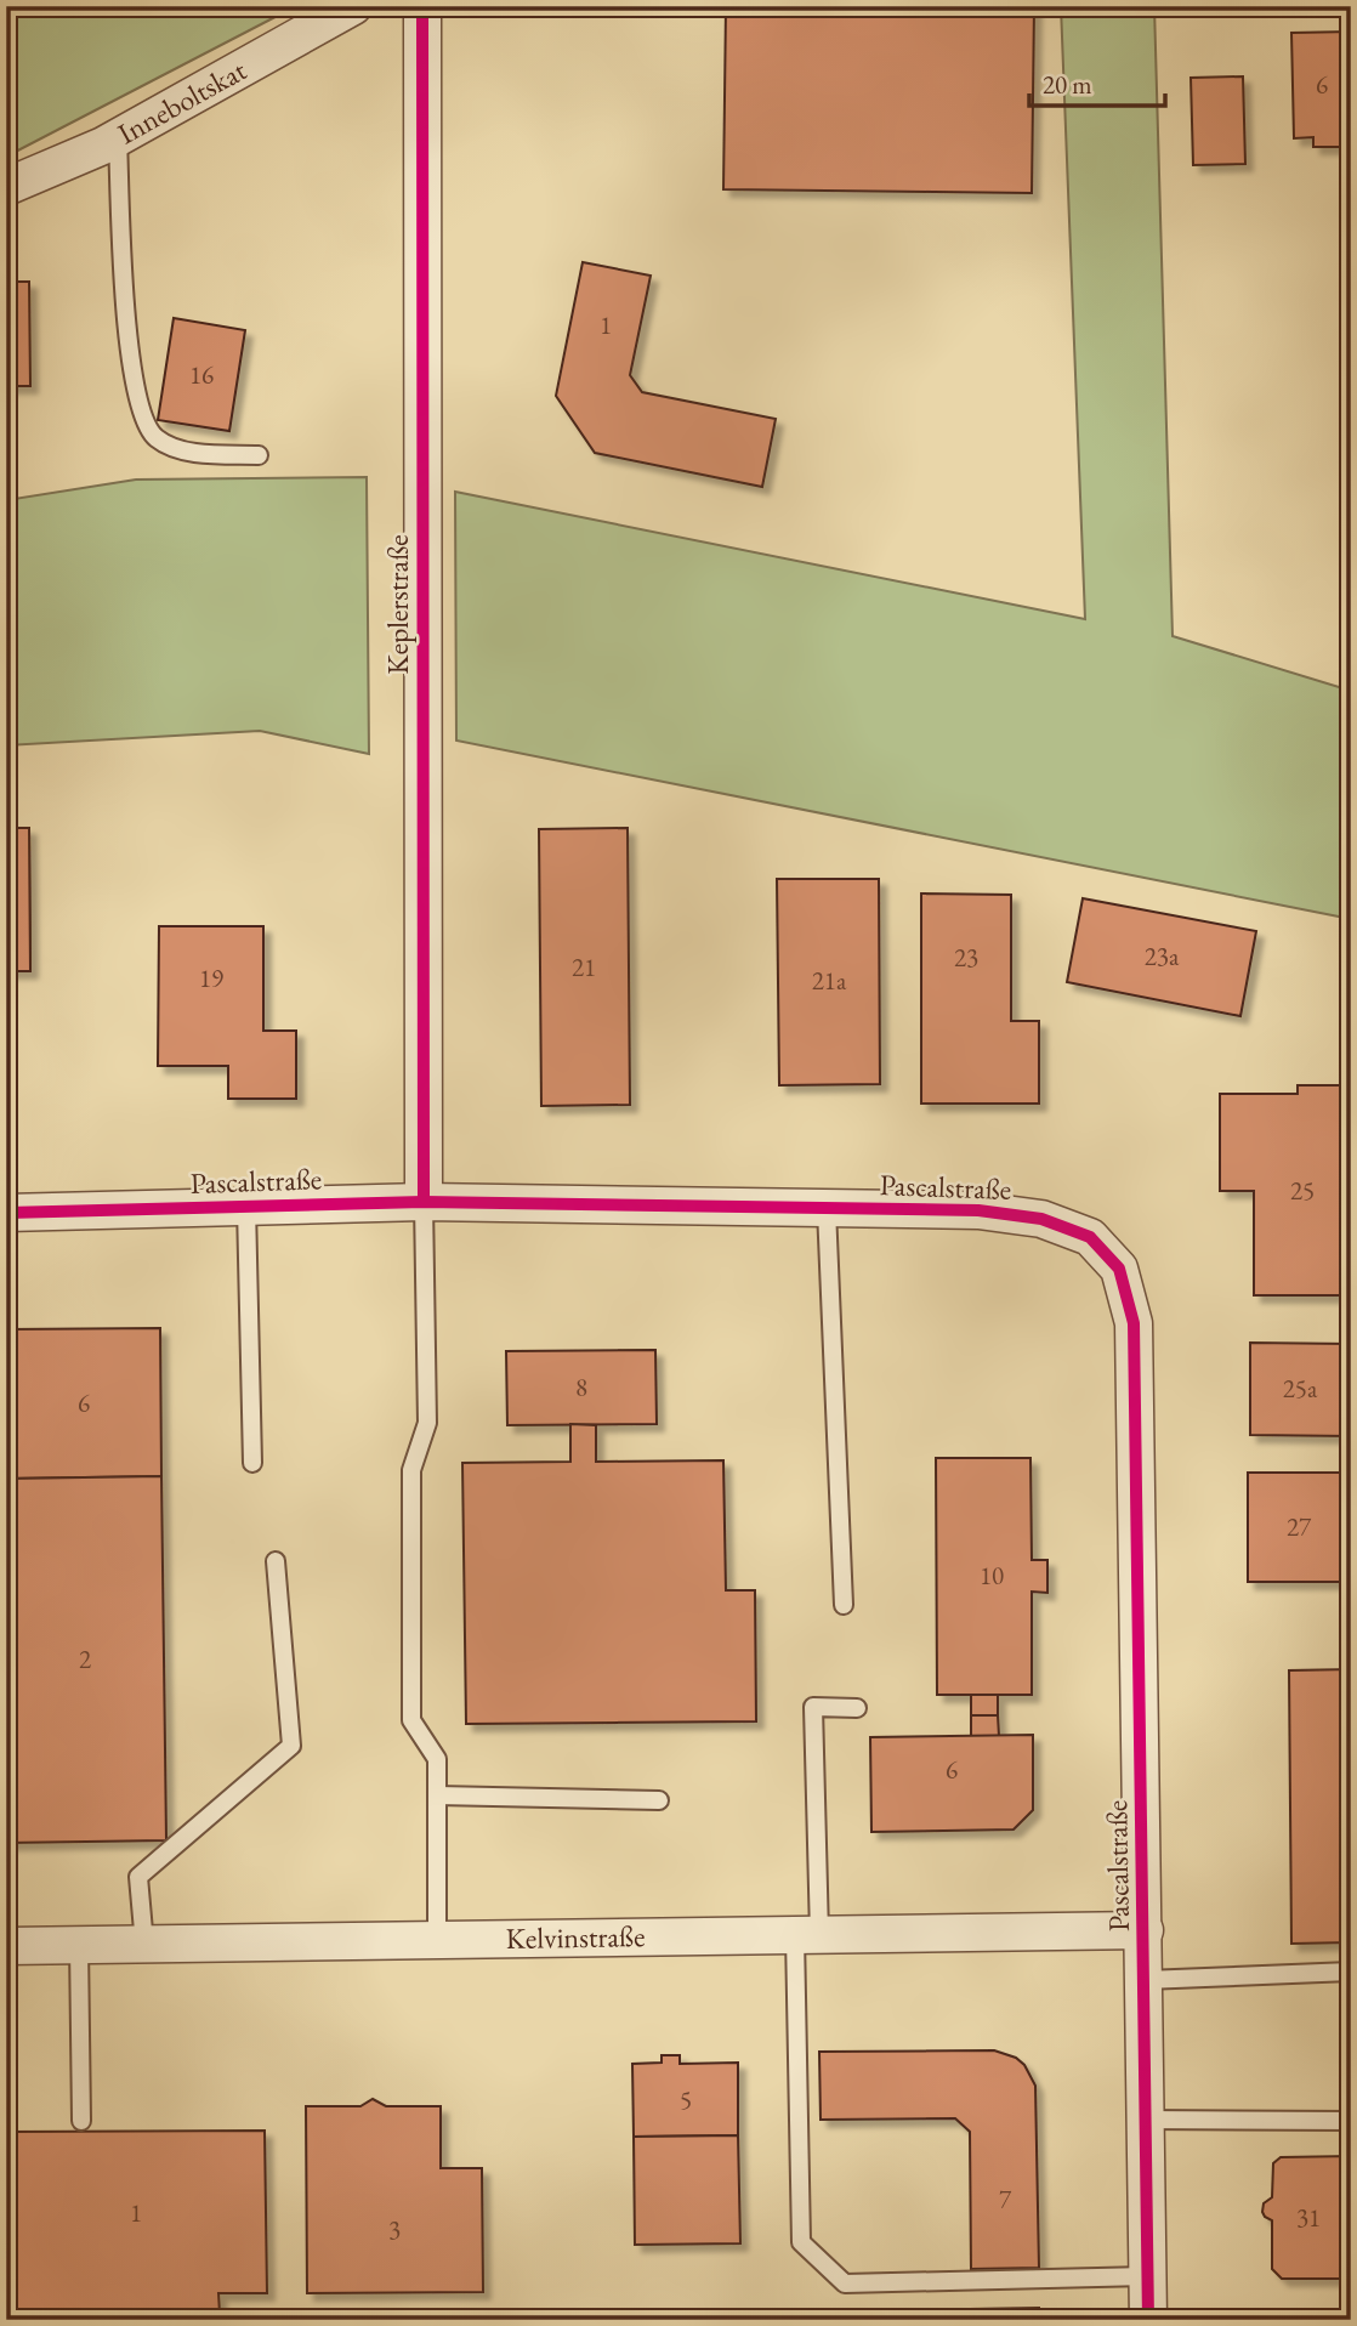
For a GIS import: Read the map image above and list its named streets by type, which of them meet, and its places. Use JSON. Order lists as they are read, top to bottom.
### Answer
{
  "streets": {
    "street": [
      "Inneboltskat",
      "Keplerstraße",
      "Pascalstraße",
      "Kelvinstraße"
    ]
  },
  "crossings": [
    ["Keplerstraße", "Pascalstraße"],
    ["Pascalstraße", "Kelvinstraße"]
  ],
  "house_numbers": [
    "6",
    "1",
    "16",
    "23a",
    "23",
    "21",
    "19",
    "21a",
    "25",
    "8",
    "25a",
    "6",
    "27",
    "10",
    "2",
    "6",
    "5",
    "7",
    "1",
    "31",
    "3"
  ],
  "scale_bar": "20 m"
}
